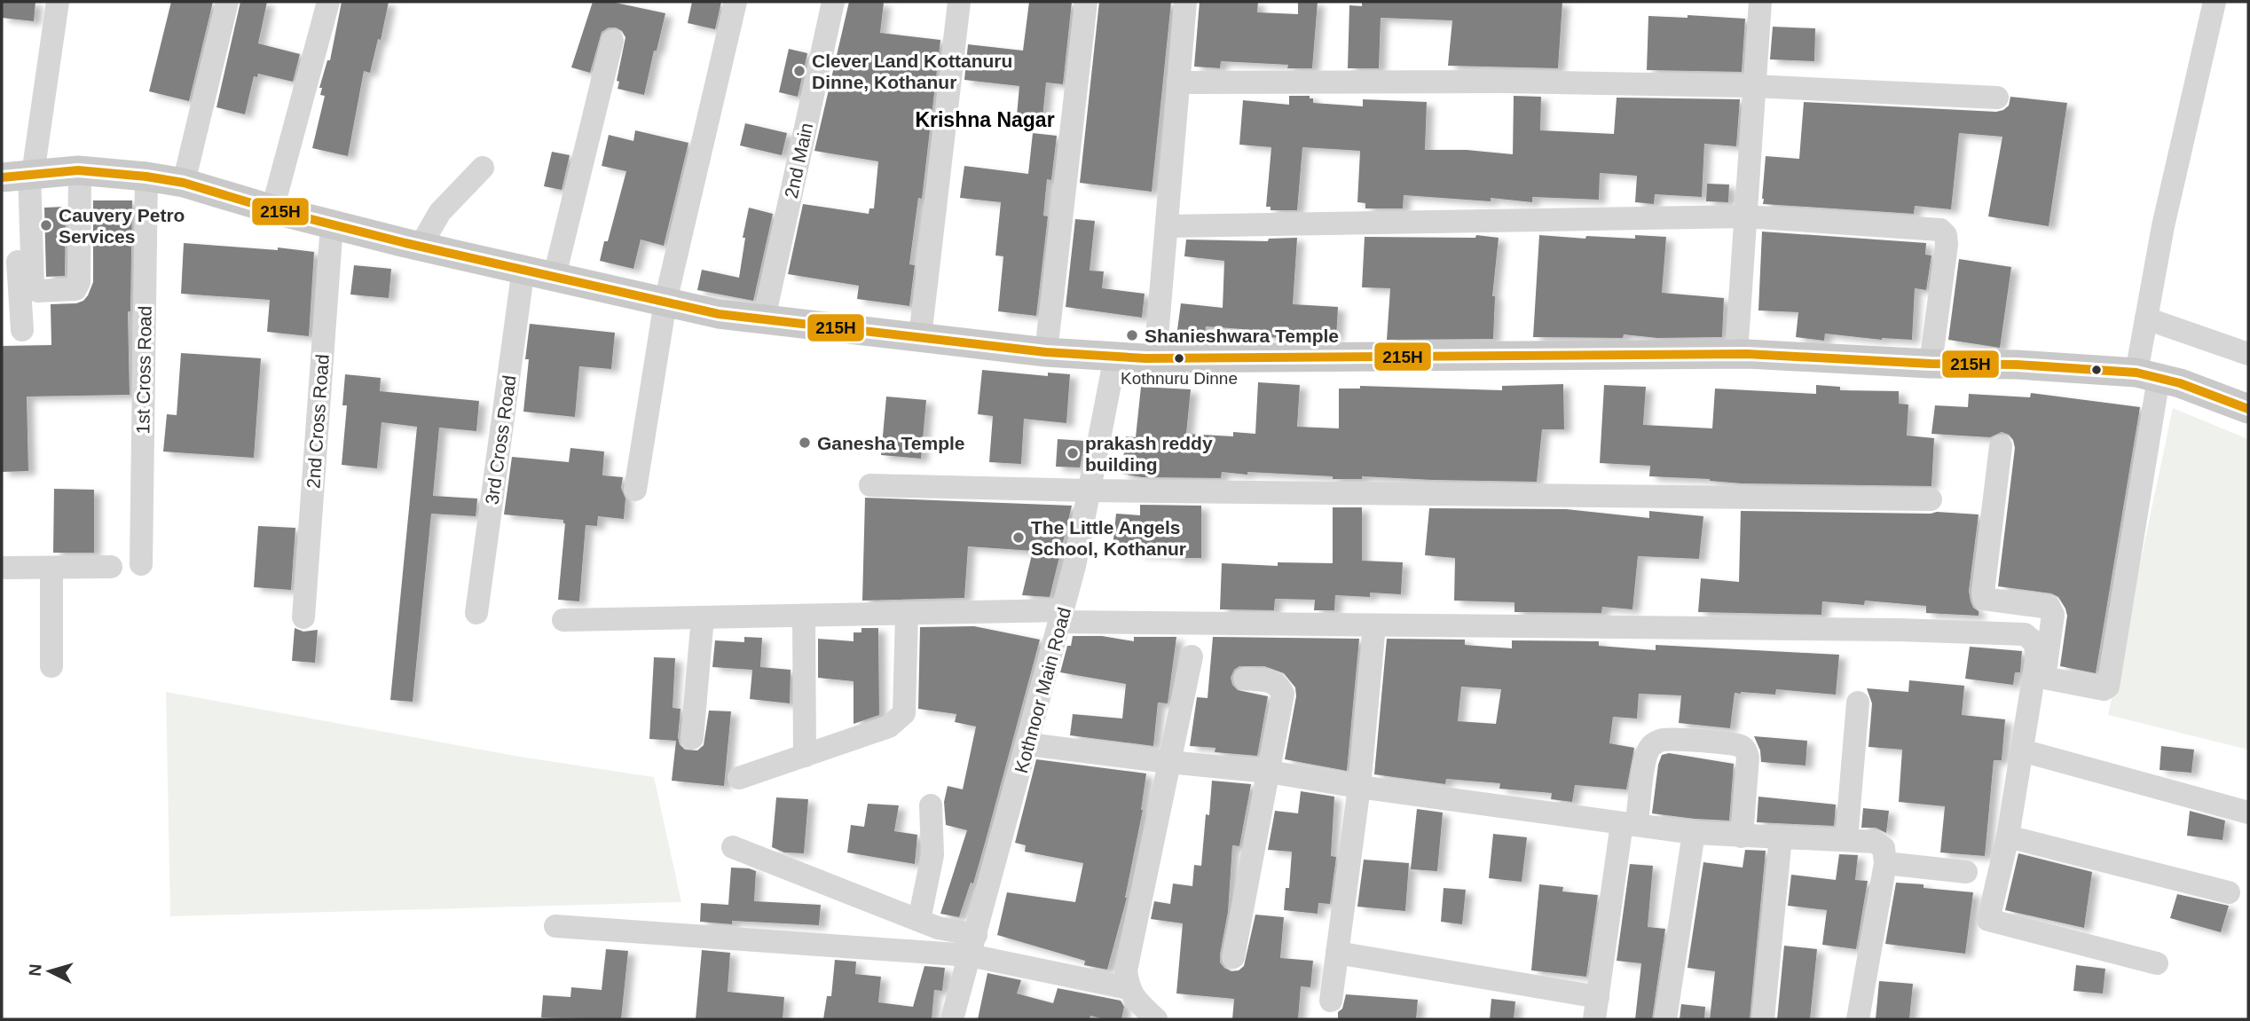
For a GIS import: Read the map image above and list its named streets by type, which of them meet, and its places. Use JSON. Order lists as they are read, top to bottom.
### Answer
{
  "streets": {
    "street": [
      "2nd Main",
      "1st Cross Road",
      "2nd Cross Road",
      "3rd Cross Road",
      "Kothnoor Main Road"
    ]
  },
  "districts": ["Krishna Nagar"],
  "places": [
    "Clever Land Kottanuru Dinne, Kothanur",
    "Cauvery Petro Services",
    "Shanieshwara Temple",
    "Kothnuru Dinne",
    "Ganesha Temple",
    "prakash reddy building",
    "The Little Angels School, Kothanur"
  ],
  "lines": ["transit line 215H"],
  "north": "left"
}
